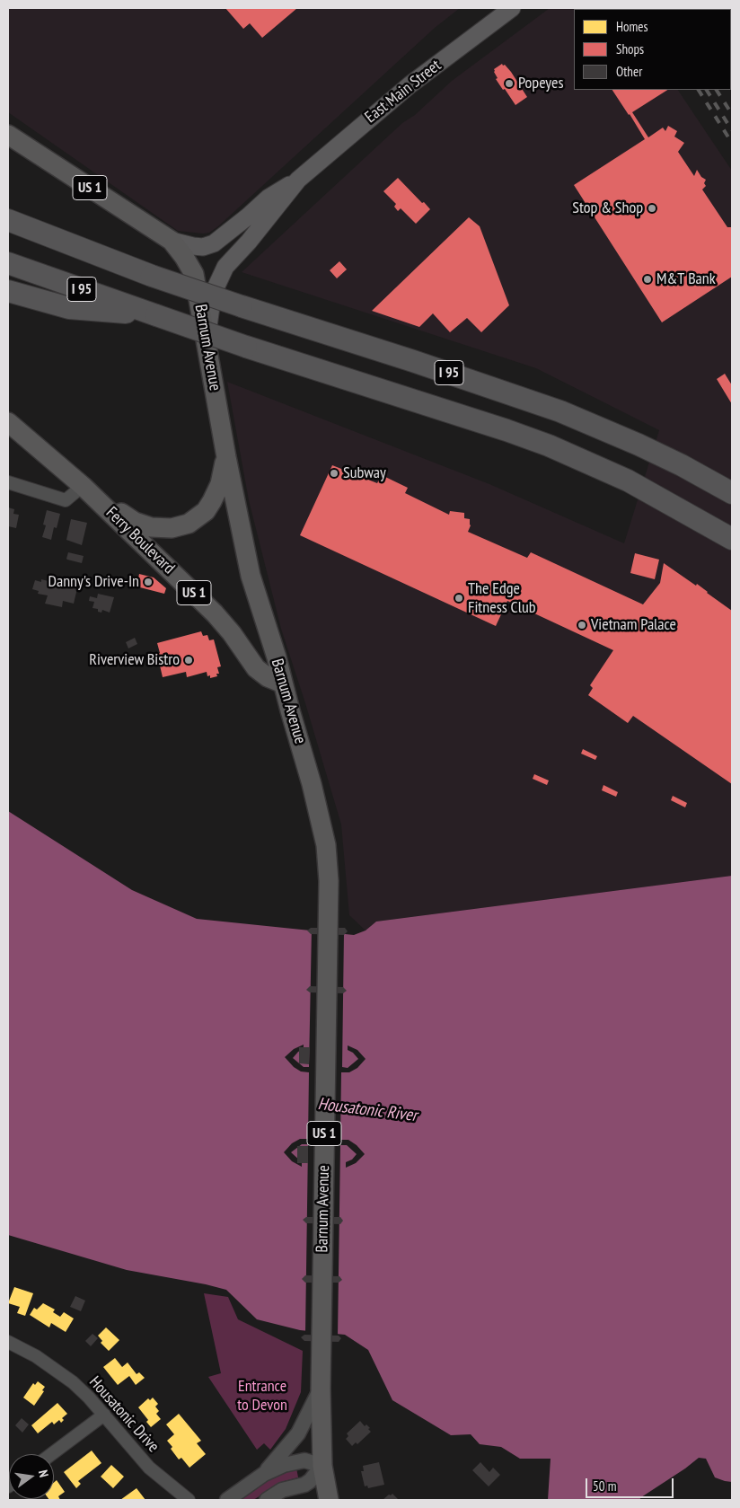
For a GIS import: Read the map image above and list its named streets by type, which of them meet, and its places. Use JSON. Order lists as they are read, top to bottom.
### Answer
{
  "streets": {
    "highway": ["I 95"],
    "main road": [
      "East Main Street",
      "US 1",
      "Barnum Avenue",
      "Ferry Boulevard"
    ],
    "street": ["Housatonic Drive"]
  },
  "crossings": [
    ["East Main Street", "Barnum Avenue"],
    ["US 1", "Barnum Avenue"],
    ["Barnum Avenue", "Ferry Boulevard"]
  ],
  "water": ["Housatonic River"],
  "parks": ["Entrance to Devon"],
  "places": [
    "Popeyes",
    "Stop & Shop",
    "M&T Bank",
    "Subway",
    "Danny's Drive-In",
    "The Edge Fitness Club",
    "Vietnam Palace",
    "Riverview Bistro"
  ],
  "legend": ["Homes", "Shops", "Other"],
  "scale_bar": "50 m",
  "north": "right"
}
